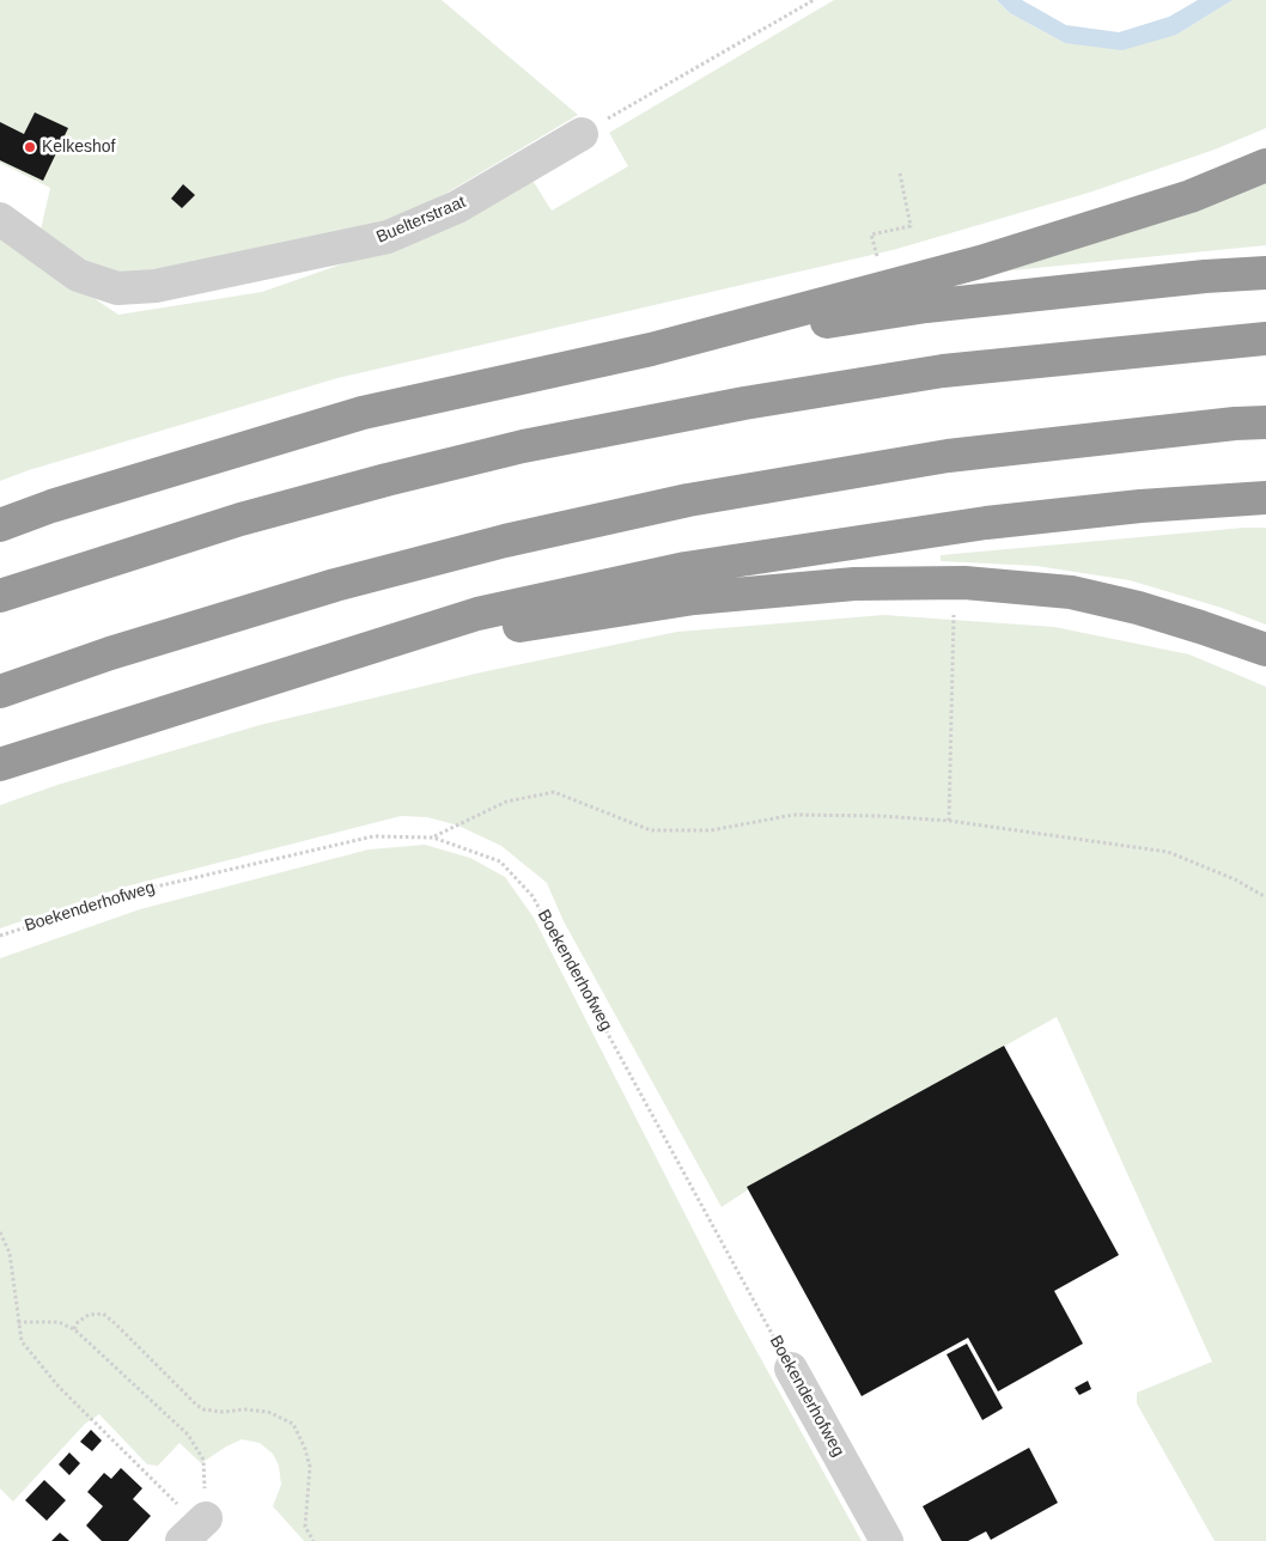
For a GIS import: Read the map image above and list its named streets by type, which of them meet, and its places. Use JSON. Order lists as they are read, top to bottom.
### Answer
{
  "streets": {
    "street": ["Buelterstraat", "Boekenderhofweg"]
  },
  "places": ["Kelkeshof"]
}
